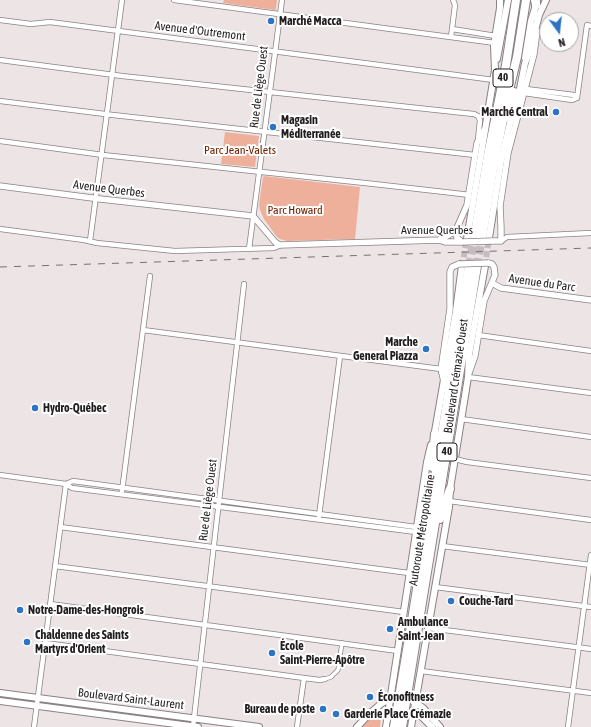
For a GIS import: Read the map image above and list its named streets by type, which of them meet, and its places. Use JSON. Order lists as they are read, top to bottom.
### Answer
{
  "streets": {
    "highway": ["40", "Autoroute Métropolitaine"],
    "main road": ["Boulevard Crémazie Ouest", "Boulevard Saint-Laurent"],
    "street": [
      "Avenue d'Outremont",
      "Rue de Liège Ouest",
      "Avenue Querbes",
      "Avenue du Parc"
    ]
  },
  "crossings": [
    ["Avenue d'Outremont", "Rue de Liège Ouest"],
    ["40", "Avenue Querbes"],
    ["Rue de Liège Ouest", "Avenue Querbes"],
    ["Rue de Liège Ouest", "Boulevard Saint-Laurent"],
    ["Avenue du Parc", "Boulevard Crémazie Ouest"],
    ["Boulevard Crémazie Ouest", "Autoroute Métropolitaine"]
  ],
  "parks": ["Parc Jean-Valets", "Parc Howard"],
  "places": [
    "Marché Macca",
    "Marché Central",
    "Magasin Méditerranée",
    "Marche General Piazza",
    "Hydro-Québec",
    "Couche-Tard",
    "Notre-Dame-des-Hongrois",
    "Ambulance Saint-Jean",
    "Chaldenne des Saints Martyrs d'Orient",
    "École Saint-Pierre-Apôtre",
    "Éconofitness",
    "Bureau de poste",
    "Garderie Place Crémazie"
  ],
  "north": "bottom"
}
